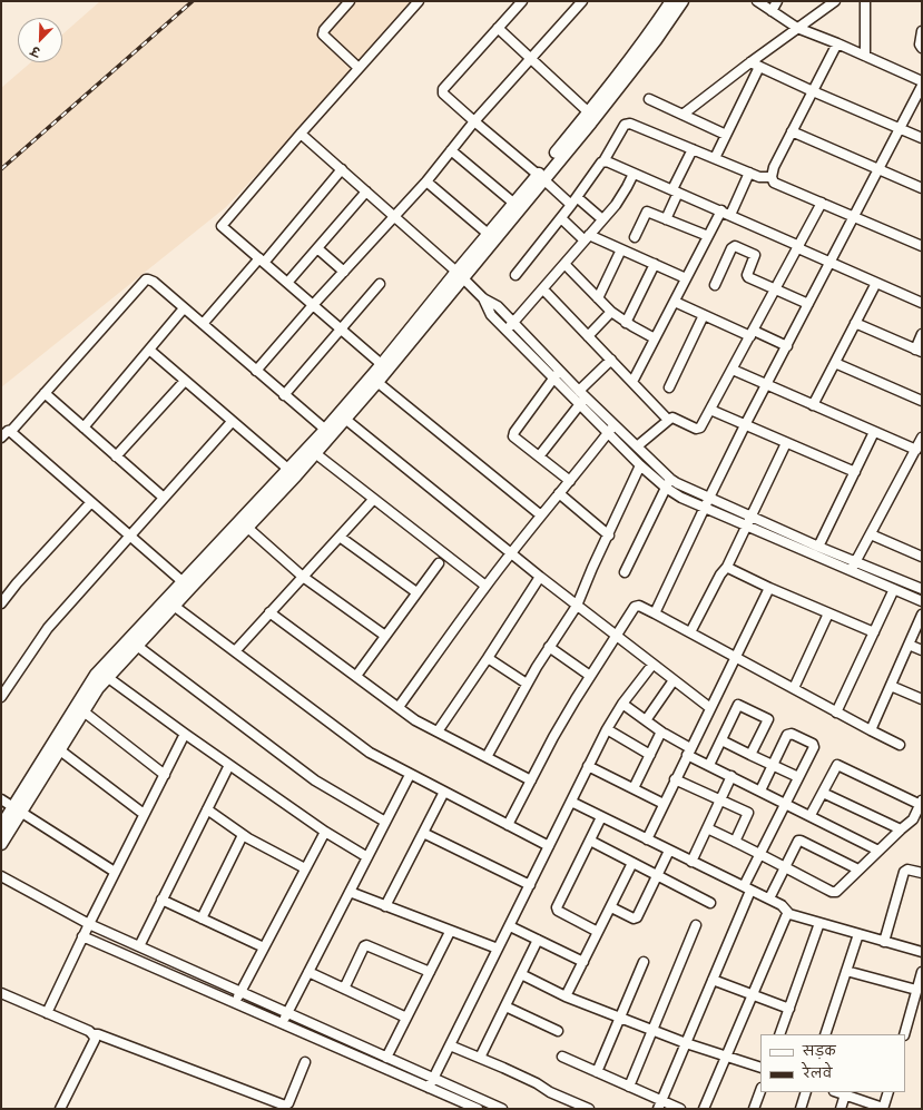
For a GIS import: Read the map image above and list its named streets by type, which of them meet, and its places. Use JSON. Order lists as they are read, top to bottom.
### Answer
{
  "legend": ["सड़क", "रेलवे"],
  "north": "bottom left"
}
